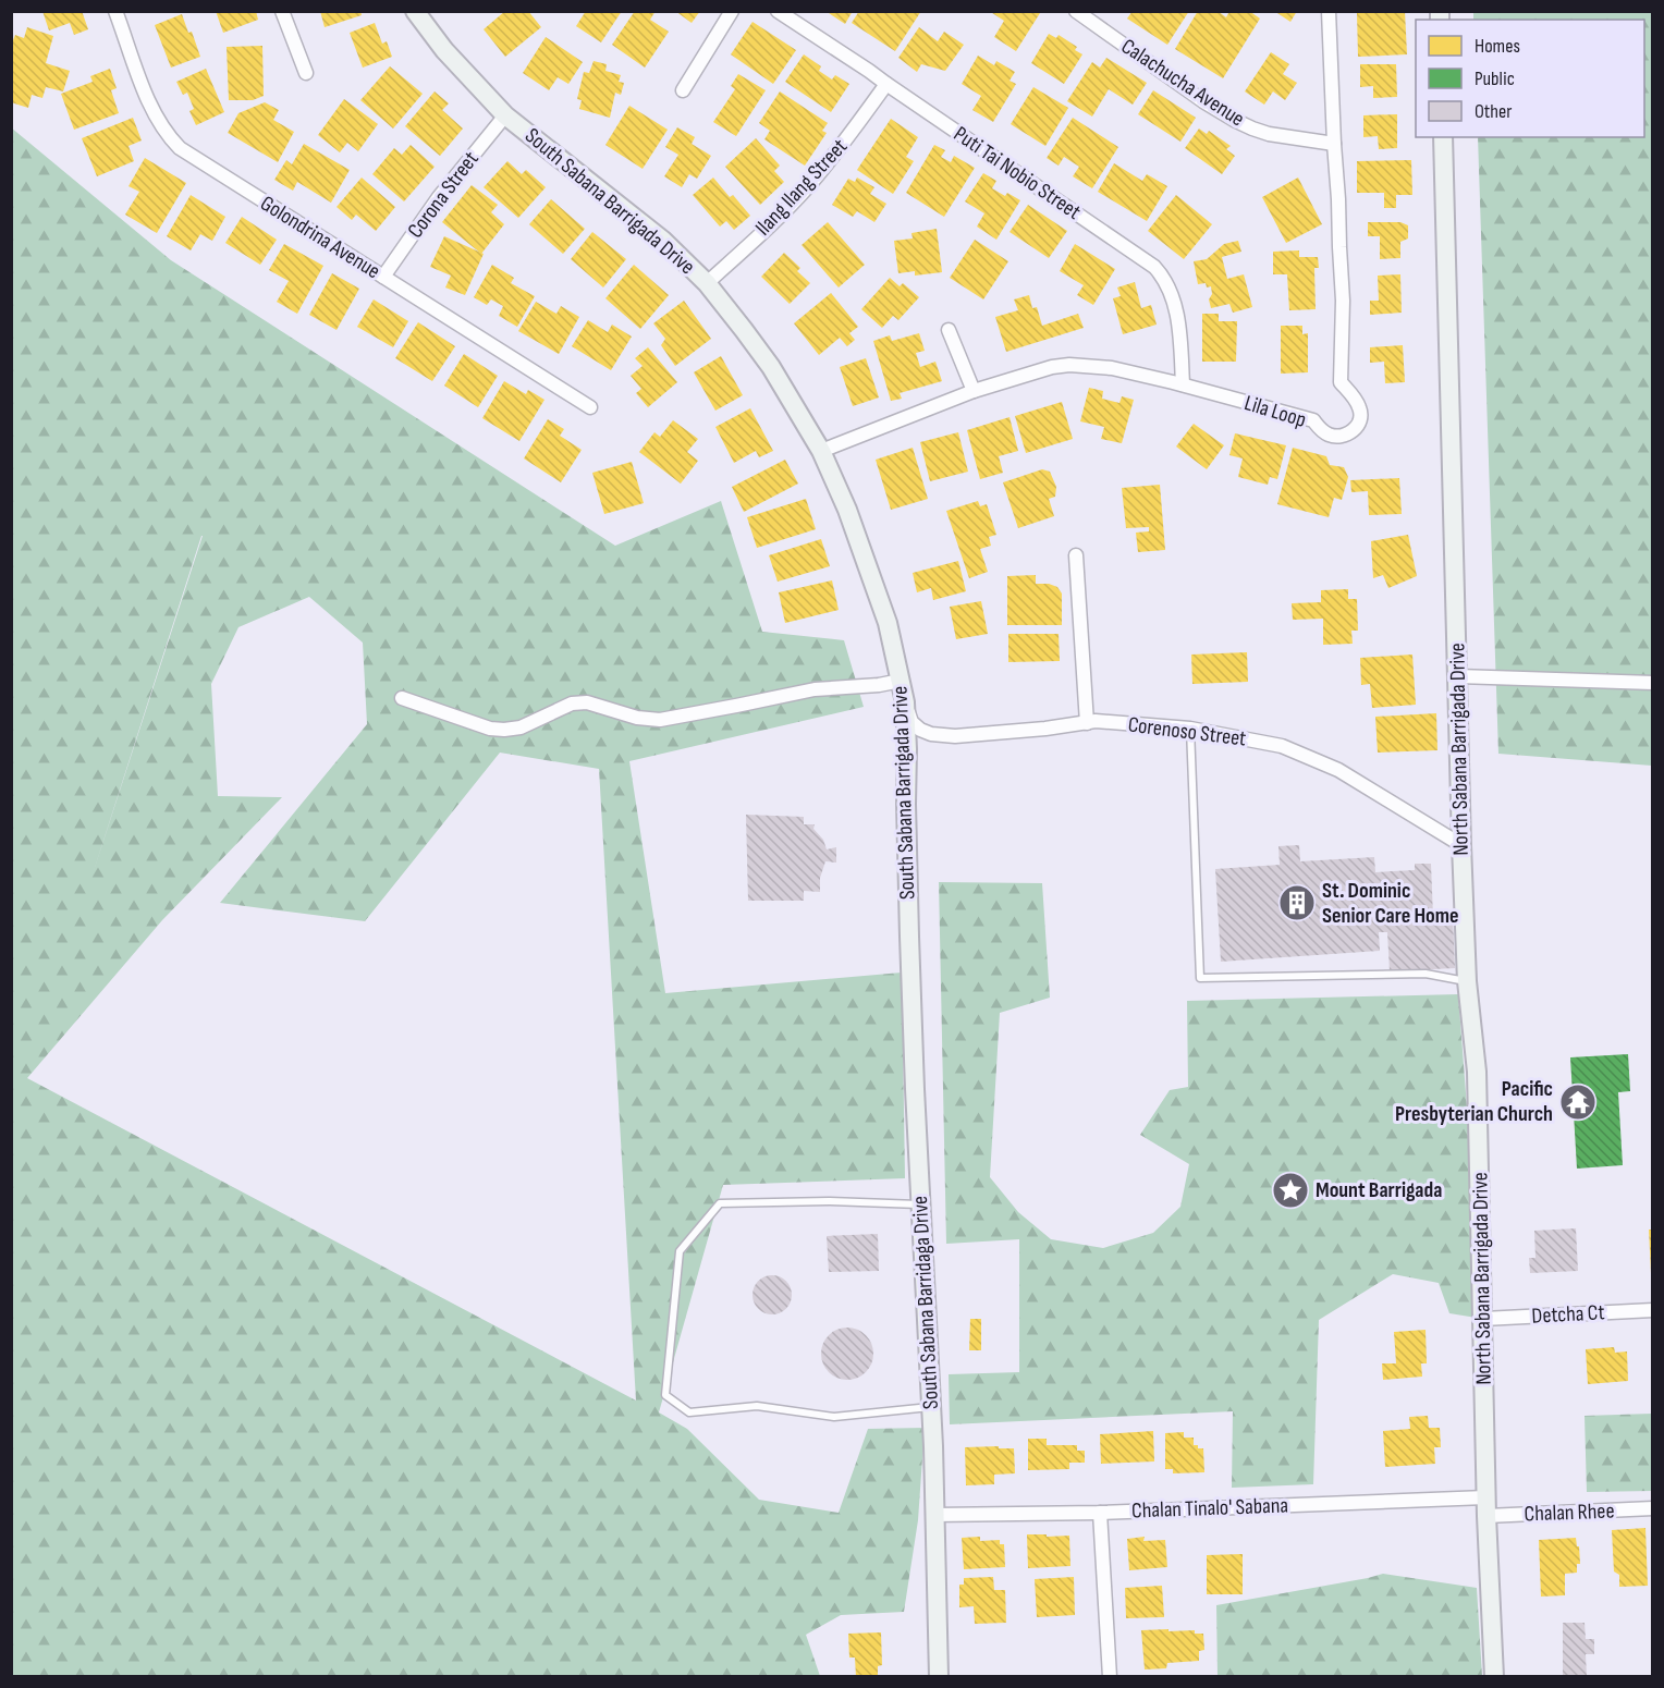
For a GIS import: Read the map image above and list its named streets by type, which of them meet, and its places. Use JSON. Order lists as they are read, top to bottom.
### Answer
{
  "streets": {
    "main road": ["South Sabana Barrigada Drive", "North Sabana Barrigada Drive", "South Sabana Barridaga Drive"],
    "street": [
      "Calachucha Avenue",
      "Puti Tai Nobio Street",
      "Ilang Ilang Street",
      "Corona Street",
      "Golondrina Avenue",
      "Lila Loop",
      "Corenoso Street",
      "Detcha Ct",
      "Chalan Tinalo' Sabana",
      "Chalan Rhee"
    ]
  },
  "crossings": [
    ["Calachucha Avenue", "Lila Loop"],
    ["Puti Tai Nobio Street", "Ilang Ilang Street"],
    ["Puti Tai Nobio Street", "Lila Loop"],
    ["Ilang Ilang Street", "South Sabana Barrigada Drive"],
    ["Corona Street", "South Sabana Barrigada Drive"],
    ["Corona Street", "Golondrina Avenue"],
    ["South Sabana Barrigada Drive", "Lila Loop"],
    ["South Sabana Barrigada Drive", "Corenoso Street"],
    ["South Sabana Barrigada Drive", "South Sabana Barridaga Drive"],
    ["Corenoso Street", "North Sabana Barrigada Drive"],
    ["North Sabana Barrigada Drive", "Detcha Ct"],
    ["North Sabana Barrigada Drive", "Chalan Tinalo' Sabana"],
    ["North Sabana Barrigada Drive", "Chalan Rhee"],
    ["South Sabana Barridaga Drive", "Chalan Tinalo' Sabana"]
  ],
  "places": {
    "building": ["St. Dominic Senior Care Home"],
    "temple": ["Pacific Presbyterian Church"],
    "place": ["Mount Barrigada"]
  },
  "legend": ["Homes", "Public", "Other"]
}
